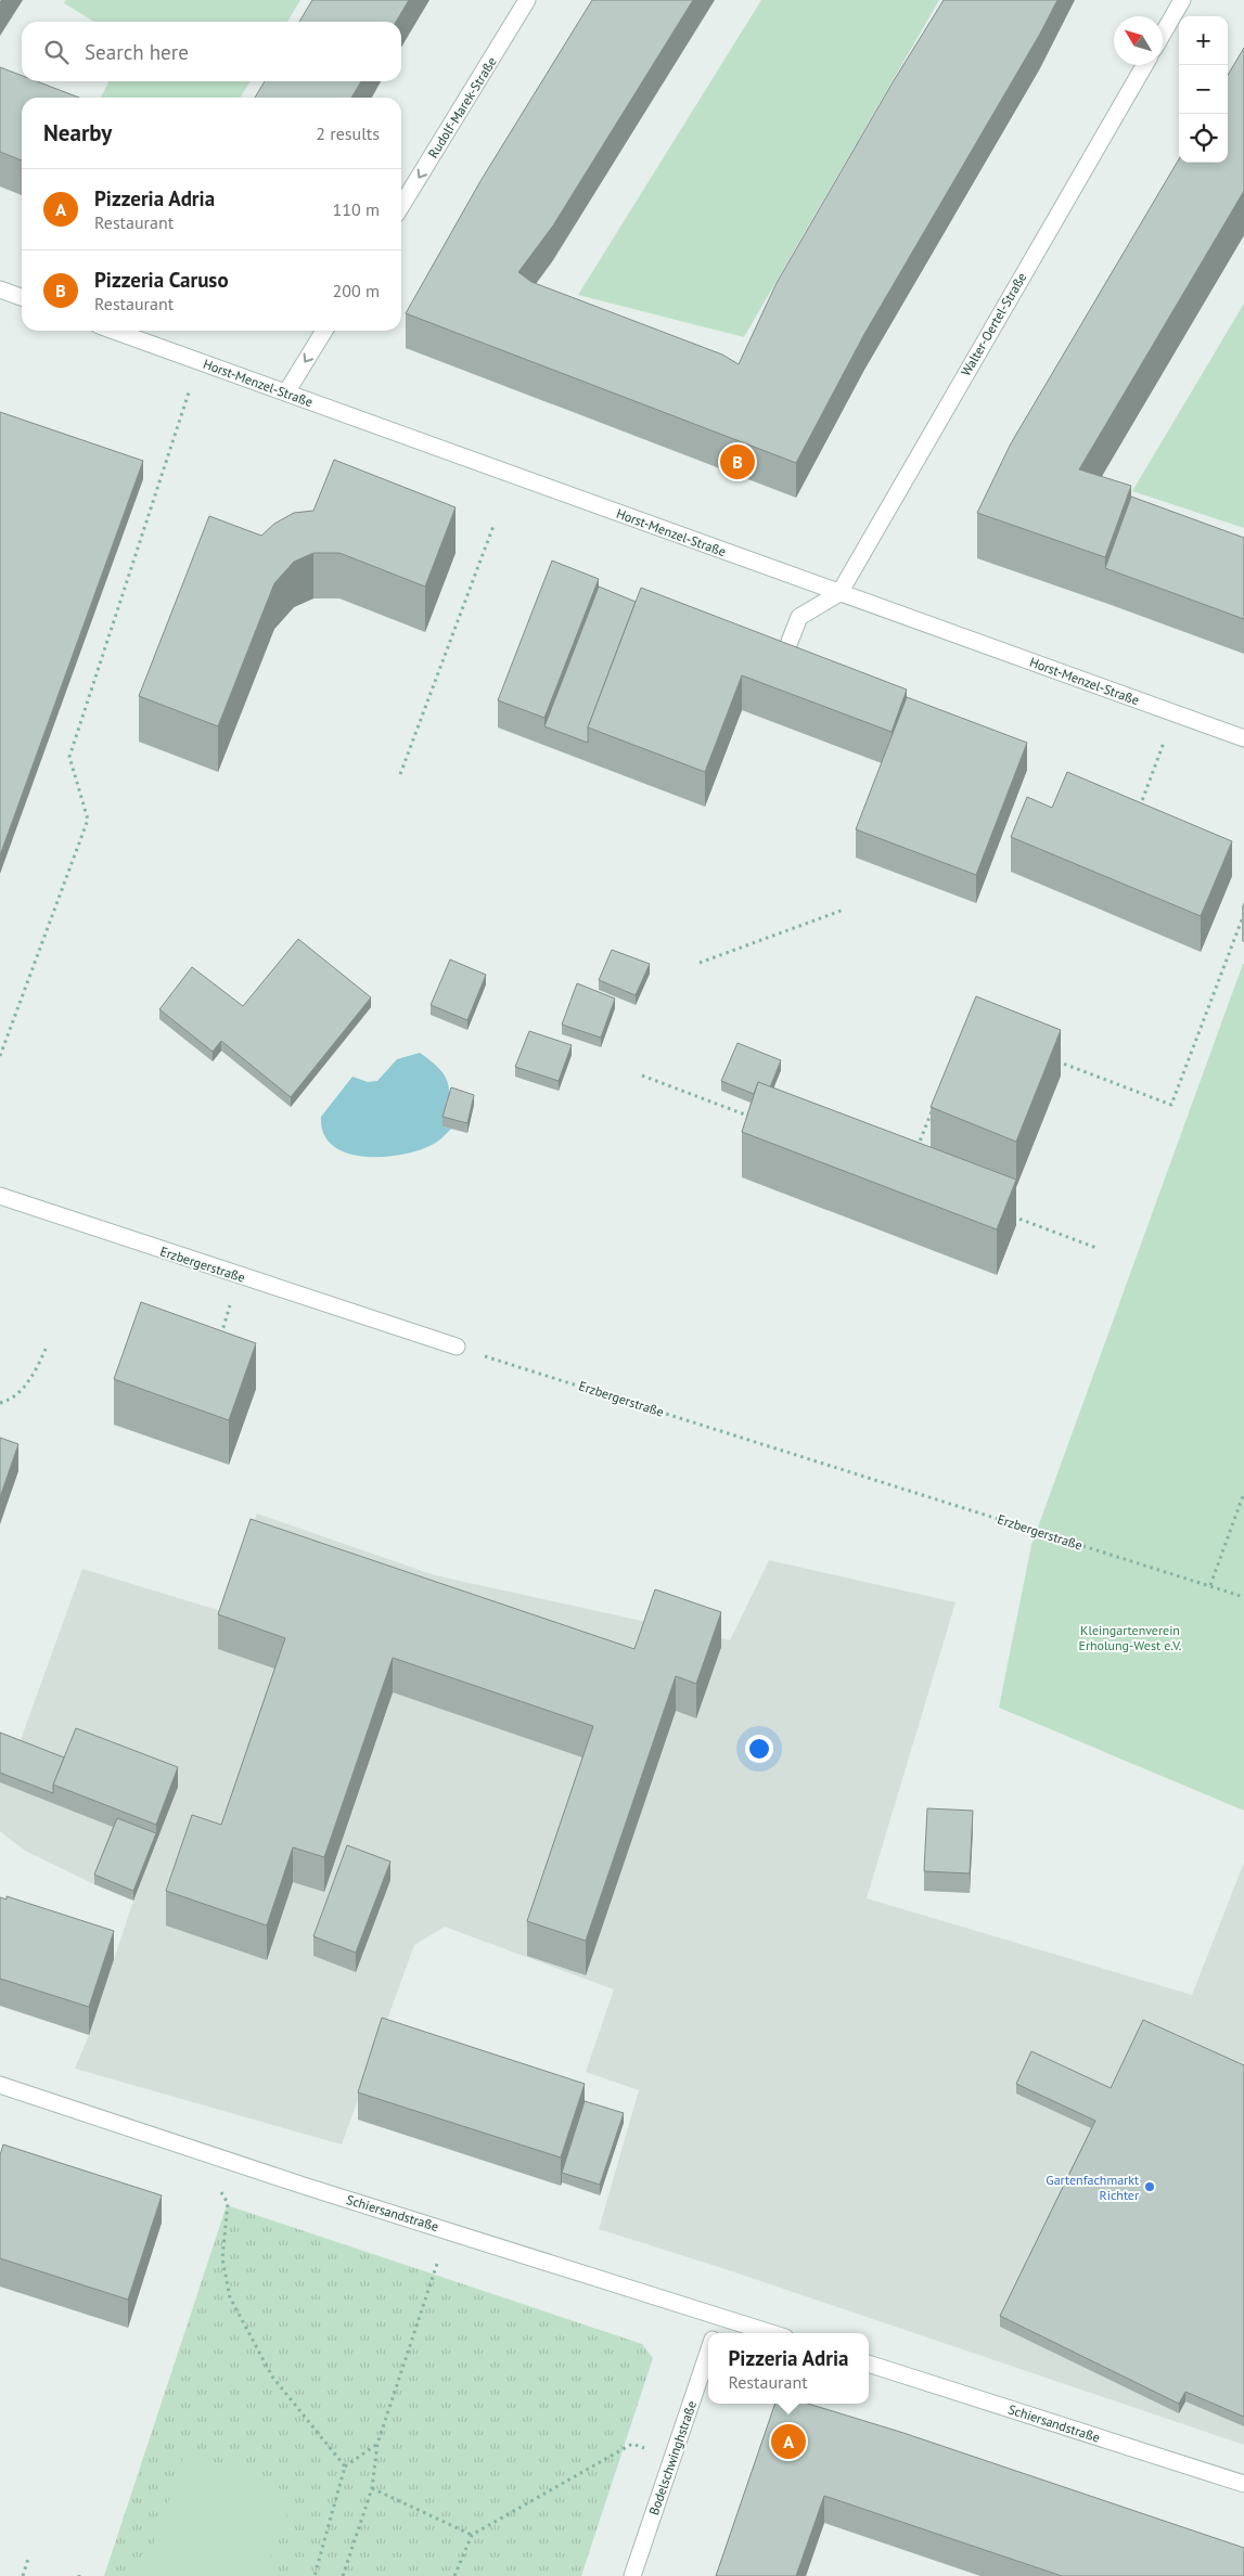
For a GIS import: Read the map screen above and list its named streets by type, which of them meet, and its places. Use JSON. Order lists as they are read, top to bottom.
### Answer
{
  "streets": {
    "street": [
      "Rudolf-Marek-Straße",
      "Walter-Oertel-Straße",
      "Horst-Menzel-Straße",
      "Erzbergerstraße",
      "Schiersandstraße",
      "Bodelschwinghstraße"
    ]
  },
  "crossings": [
    ["Walter-Oertel-Straße", "Horst-Menzel-Straße"],
    ["Schiersandstraße", "Bodelschwinghstraße"]
  ],
  "one_way": ["Rudolf-Marek-Straße"],
  "parks": ["Kleingartenverein Erholung-West e.V."],
  "places": ["Gartenfachmarkt Richter"],
  "north": "top left",
  "page": {
    "map_buttons": ["+", "−"],
    "search": "Search here",
    "heading": ["Nearby", "2 results"],
    "list": [
      {
        "mark": "A",
        "name": "Pizzeria Adria",
        "note": "Restaurant",
        "value": "110 m"
      },
      {
        "mark": "B",
        "name": "Pizzeria Caruso",
        "note": "Restaurant",
        "value": "200 m"
      }
    ],
    "pins": ["B", "A"],
    "popup": ["Pizzeria Adria", "Restaurant"]
  }
}
